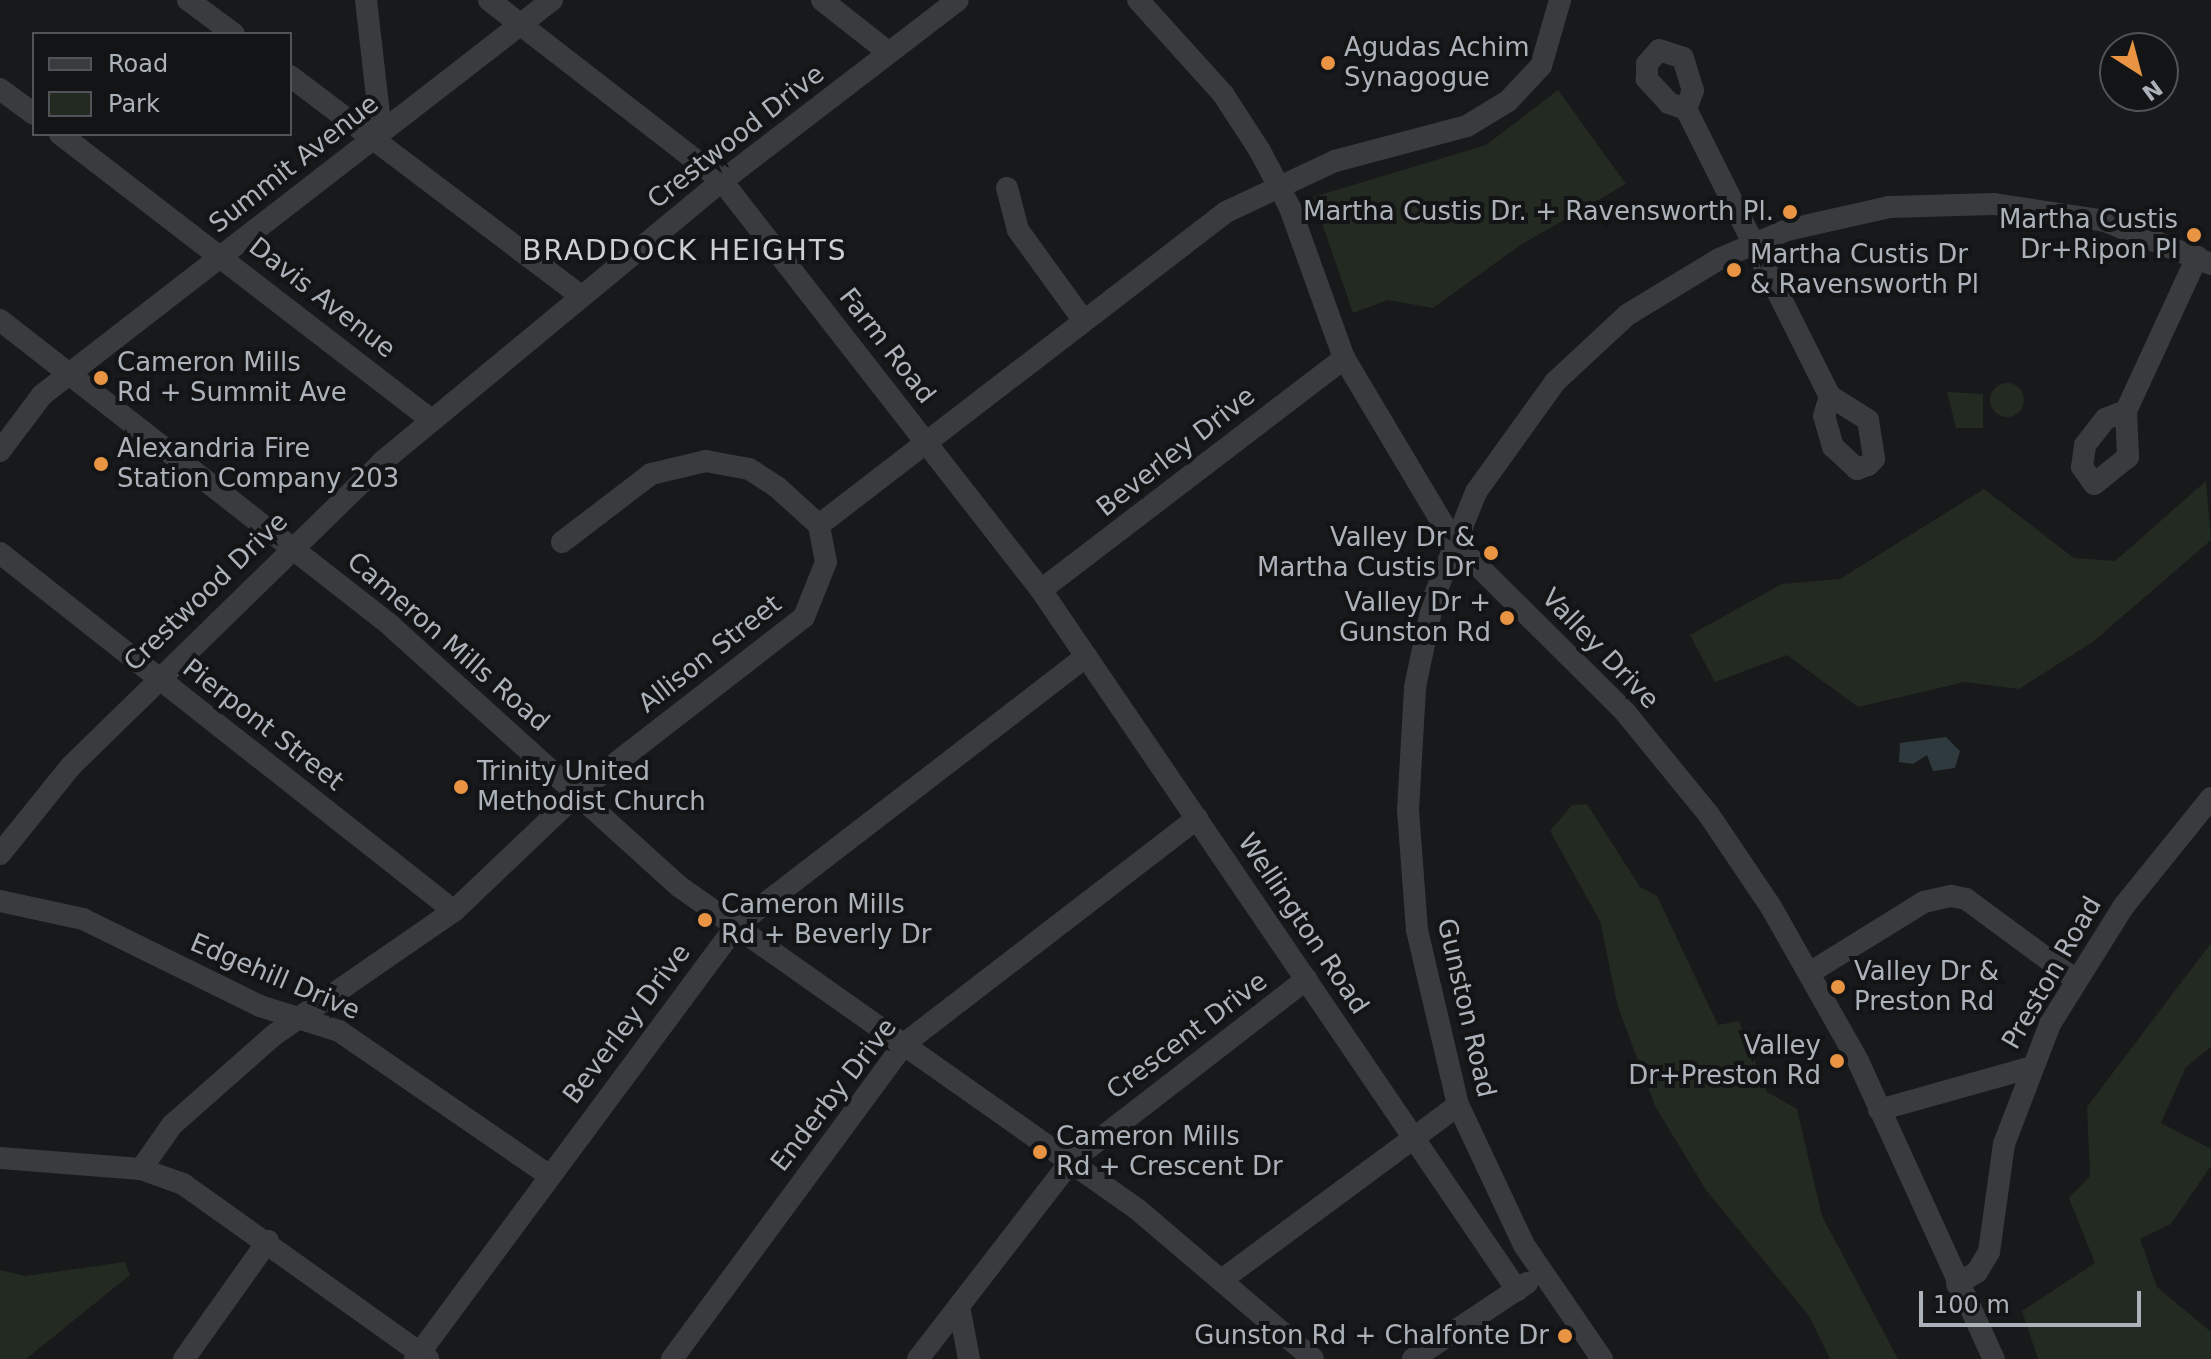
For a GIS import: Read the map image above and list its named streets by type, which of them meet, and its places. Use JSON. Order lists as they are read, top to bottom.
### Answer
{
  "streets": {
    "street": [
      "Crestwood Drive",
      "Summit Avenue",
      "Davis Avenue",
      "Farm Road",
      "Beverley Drive",
      "Cameron Mills Road",
      "Valley Drive",
      "Allison Street",
      "Pierpont Street",
      "Wellington Road",
      "Preston Road",
      "Edgehill Drive",
      "Gunston Road",
      "Crescent Drive",
      "Enderby Drive"
    ]
  },
  "crossings": [
    ["Crestwood Drive", "Davis Avenue"],
    ["Crestwood Drive", "Farm Road"],
    ["Crestwood Drive", "Cameron Mills Road"],
    ["Crestwood Drive", "Pierpont Street"],
    ["Summit Avenue", "Davis Avenue"],
    ["Summit Avenue", "Farm Road"],
    ["Summit Avenue", "Cameron Mills Road"],
    ["Farm Road", "Beverley Drive"],
    ["Farm Road", "Wellington Road"],
    ["Beverley Drive", "Cameron Mills Road"],
    ["Beverley Drive", "Valley Drive"],
    ["Beverley Drive", "Wellington Road"],
    ["Beverley Drive", "Edgehill Drive"],
    ["Cameron Mills Road", "Allison Street"],
    ["Cameron Mills Road", "Crescent Drive"],
    ["Cameron Mills Road", "Enderby Drive"],
    ["Valley Drive", "Preston Road"],
    ["Valley Drive", "Gunston Road"],
    ["Allison Street", "Pierpont Street"],
    ["Allison Street", "Edgehill Drive"],
    ["Wellington Road", "Crescent Drive"],
    ["Wellington Road", "Enderby Drive"]
  ],
  "districts": ["BRADDOCK HEIGHTS"],
  "places": [
    "Agudas Achim Synagogue",
    "Martha Custis Dr. + Ravensworth Pl.",
    "Martha Custis Dr+Ripon Pl",
    "Martha Custis Dr & Ravensworth Pl",
    "Cameron Mills Rd + Summit Ave",
    "Alexandria Fire Station Company 203",
    "Valley Dr & Martha Custis Dr",
    "Valley Dr + Gunston Rd",
    "Trinity United Methodist Church",
    "Cameron Mills Rd + Beverly Dr",
    "Valley Dr & Preston Rd",
    "Valley Dr+Preston Rd",
    "Cameron Mills Rd + Crescent Dr",
    "Gunston Rd + Chalfonte Dr"
  ],
  "legend": ["Road", "Park"],
  "scale_bar": "100 m",
  "north": "bottom right"
}
